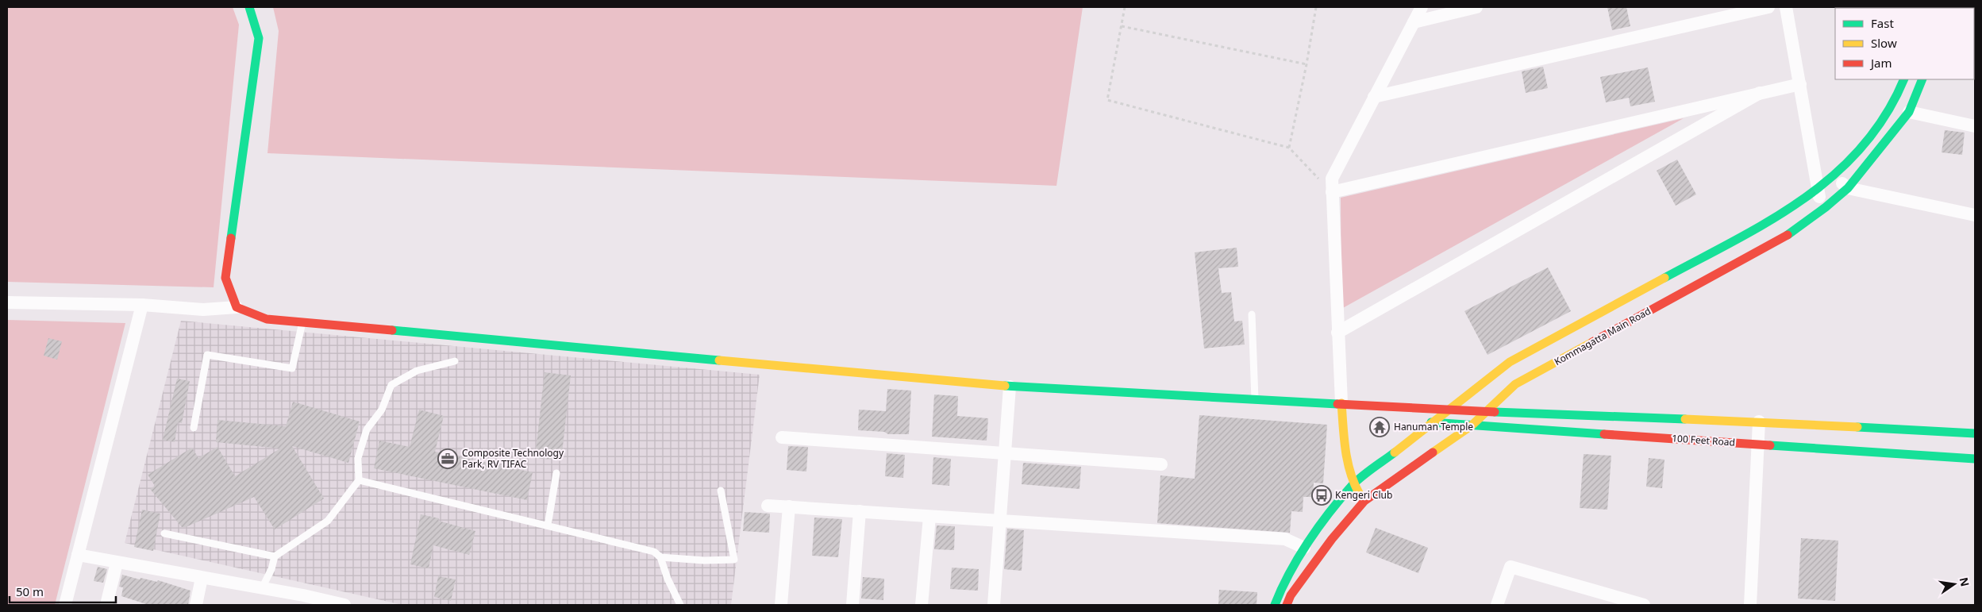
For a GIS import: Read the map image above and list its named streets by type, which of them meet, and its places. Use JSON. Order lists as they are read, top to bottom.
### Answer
{
  "streets": {
    "main road": ["Kommagatta Main Road", "100 Feet Road"]
  },
  "crossings": [
    ["Kommagatta Main Road", "100 Feet Road"]
  ],
  "places": {
    "temple": ["Hanuman Temple"],
    "office": ["Composite Technology Park, RV TIFAC"],
    "bus stop": ["Kengeri Club"]
  },
  "legend": ["Fast", "Slow", "Jam"],
  "scale_bar": "50 m",
  "north": "right"
}
